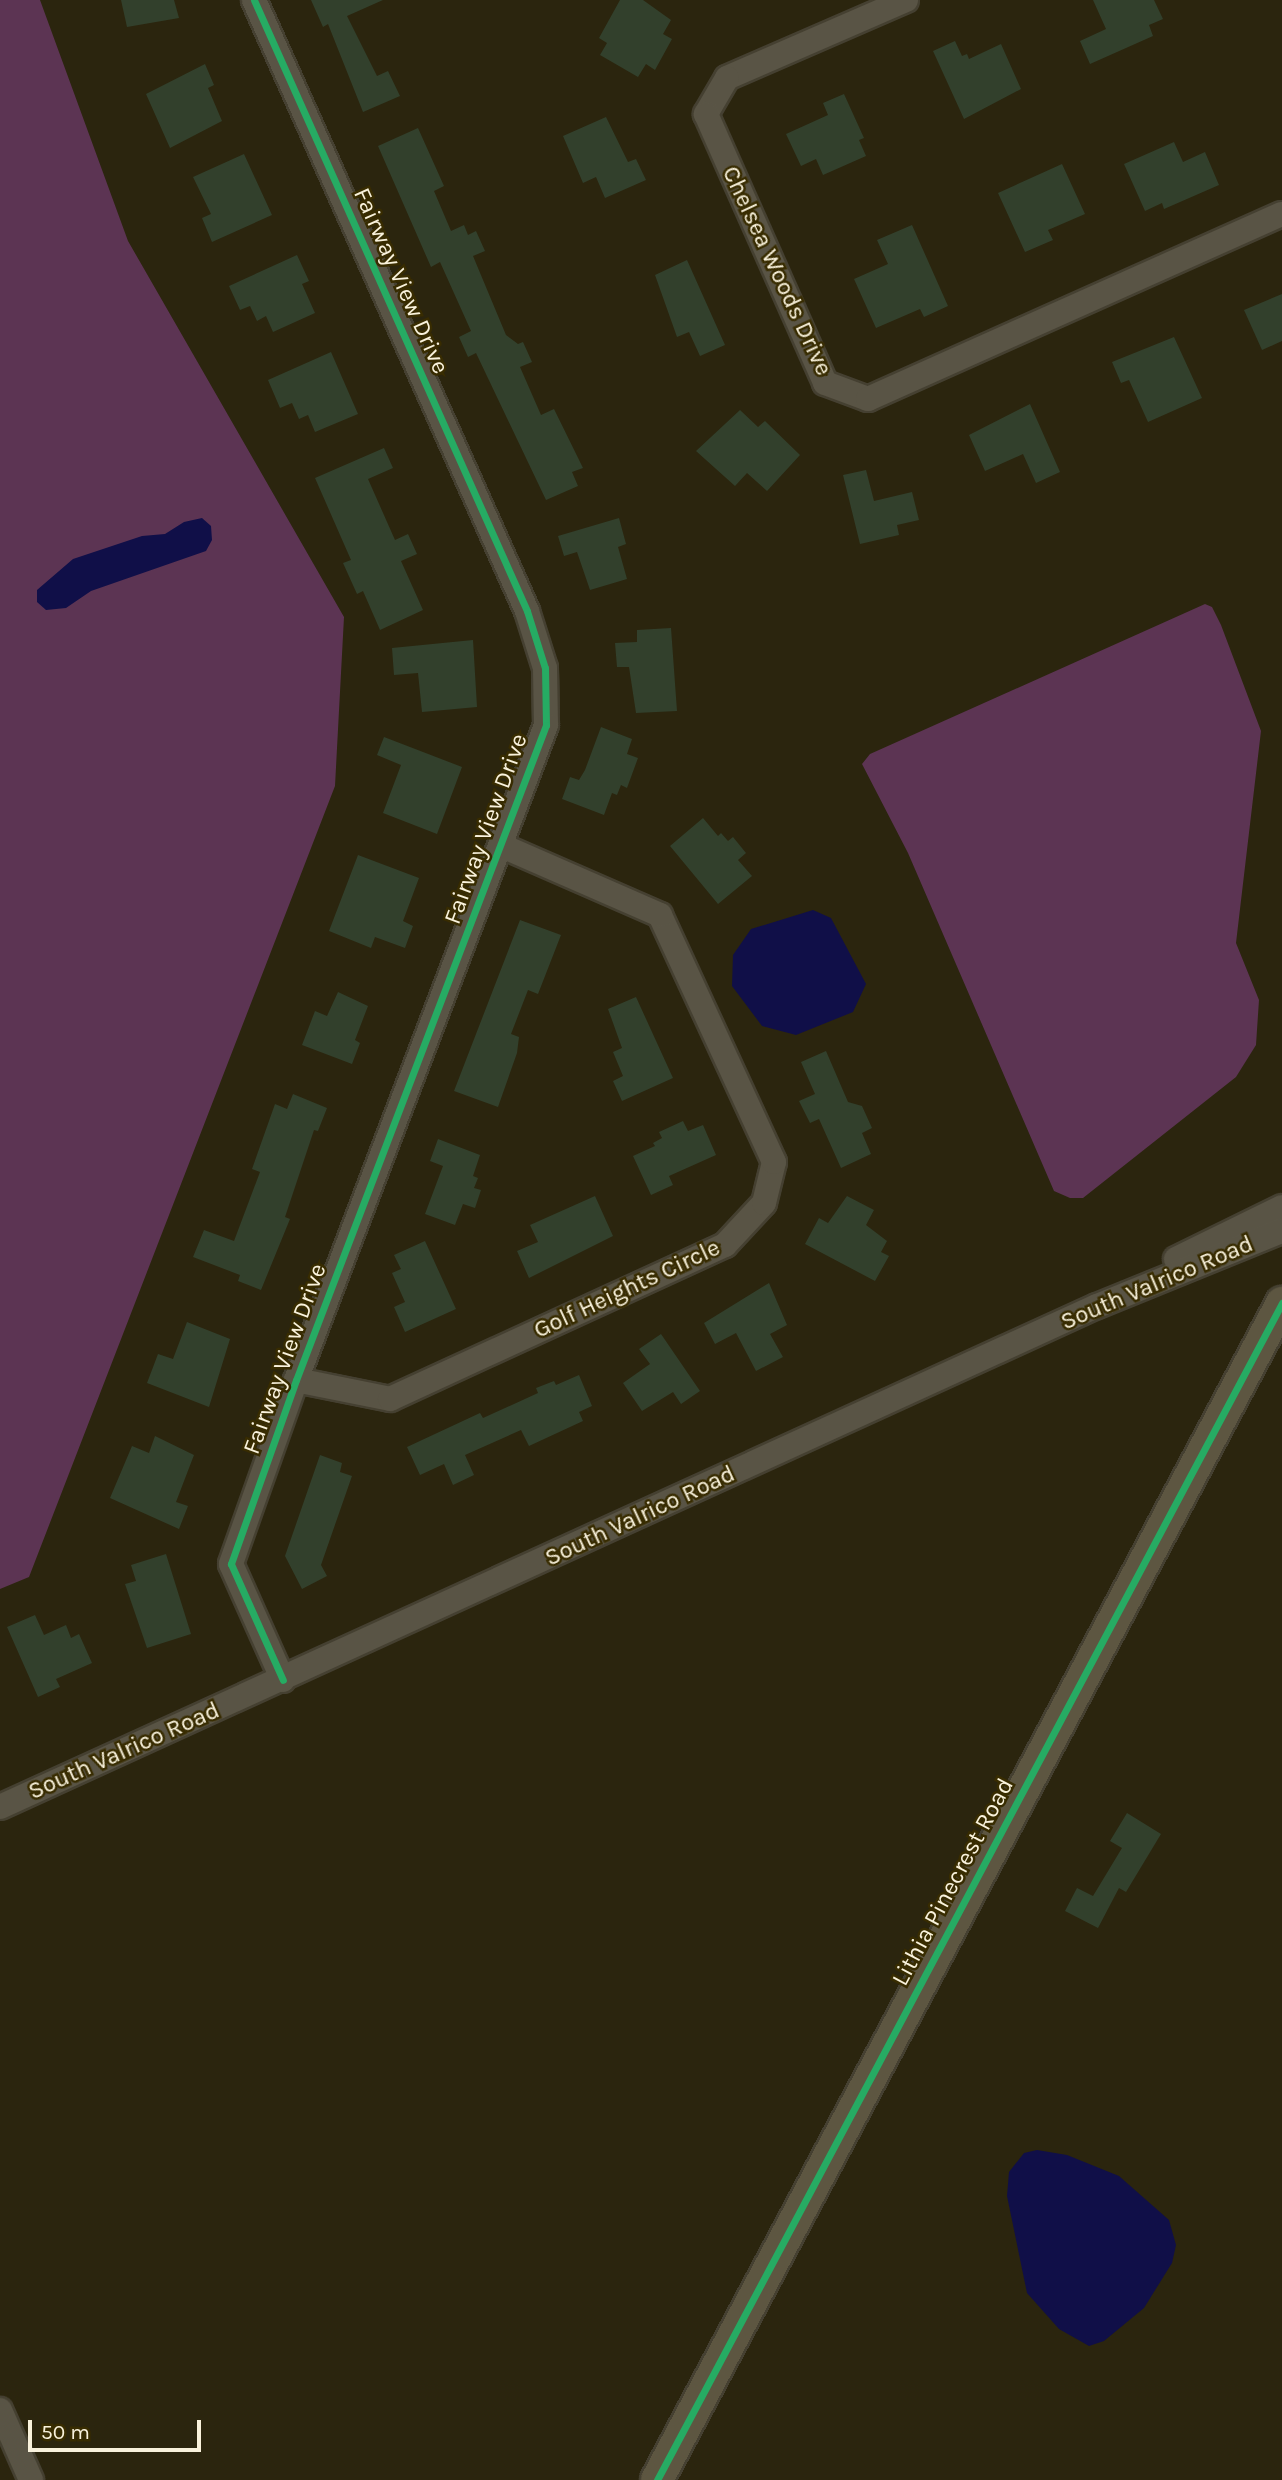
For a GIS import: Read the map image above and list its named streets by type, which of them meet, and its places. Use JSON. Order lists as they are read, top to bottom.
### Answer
{
  "streets": {
    "main road": ["Lithia Pinecrest Road"],
    "street": [
      "Chelsea Woods Drive",
      "Fairway View Drive",
      "South Valrico Road",
      "Golf Heights Circle"
    ]
  },
  "crossings": [
    ["Fairway View Drive", "South Valrico Road"],
    ["Fairway View Drive", "Golf Heights Circle"]
  ],
  "scale_bar": "50 m"
}
